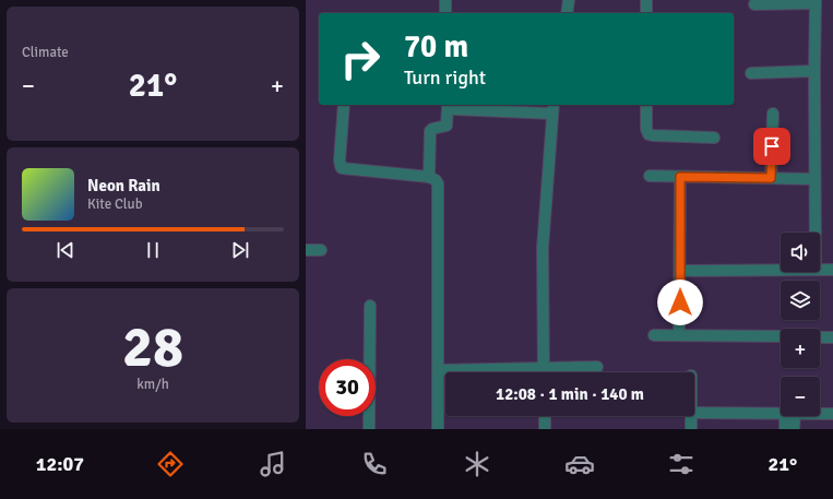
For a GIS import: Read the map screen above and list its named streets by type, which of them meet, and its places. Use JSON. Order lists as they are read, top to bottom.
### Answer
{
  "page": {
    "tile": [
      "Climate",
      ["28", "km/h"]
    ],
    "turn": ["70 m", "Turn right"],
    "heat": ["−", "21°", "+"],
    "song": ["Neon Rain", "Kite Club"],
    "map_buttons": ["+", "−"],
    "limit": "30",
    "trip": "12:08 · 1 min · 140 m",
    "tabs": ["12:07", "21°"]
  }
}
